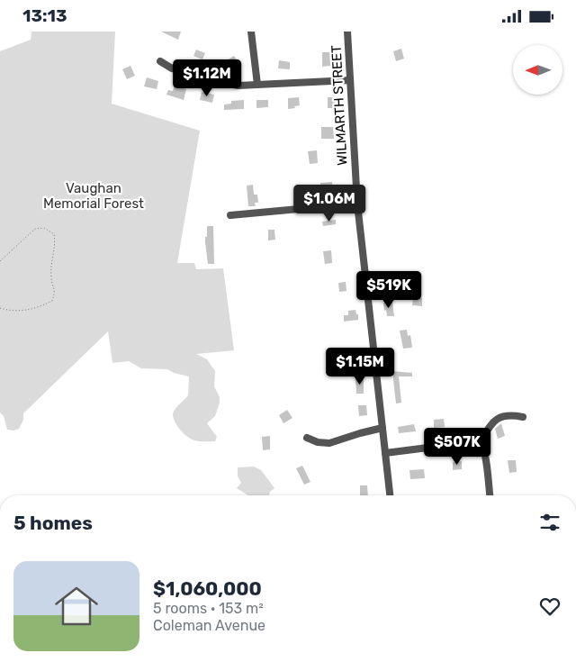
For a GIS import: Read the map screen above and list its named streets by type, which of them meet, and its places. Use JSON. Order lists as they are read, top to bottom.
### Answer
{
  "streets": {
    "street": ["WILMARTH STREET"]
  },
  "parks": ["Vaughan Memorial Forest"],
  "north": "left",
  "page": {
    "status": "13:13",
    "price": [
      "$1.12M",
      "$1.06M",
      "$519K",
      "$1.15M",
      "$507K"
    ],
    "heading": "5 homes",
    "list": [
      {
        "name": "$1,060,000",
        "note": "5 rooms · 153 m² · Coleman Avenue"
      }
    ]
  }
}
